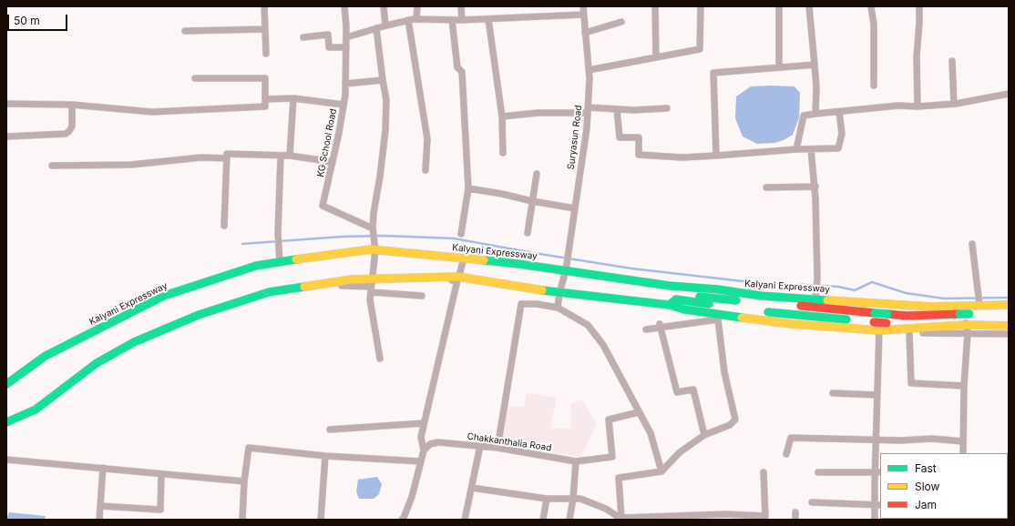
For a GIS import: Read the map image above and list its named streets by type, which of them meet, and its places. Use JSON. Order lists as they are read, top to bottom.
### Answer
{
  "streets": {
    "highway": ["Kalyani Expressway"],
    "street": ["Suryasun Road", "KG School Road", "Chakkanthalia Road"]
  },
  "crossings": [
    ["Suryasun Road", "Kalyani Expressway"]
  ],
  "legend": ["Fast", "Slow", "Jam"],
  "scale_bar": "50 m"
}
